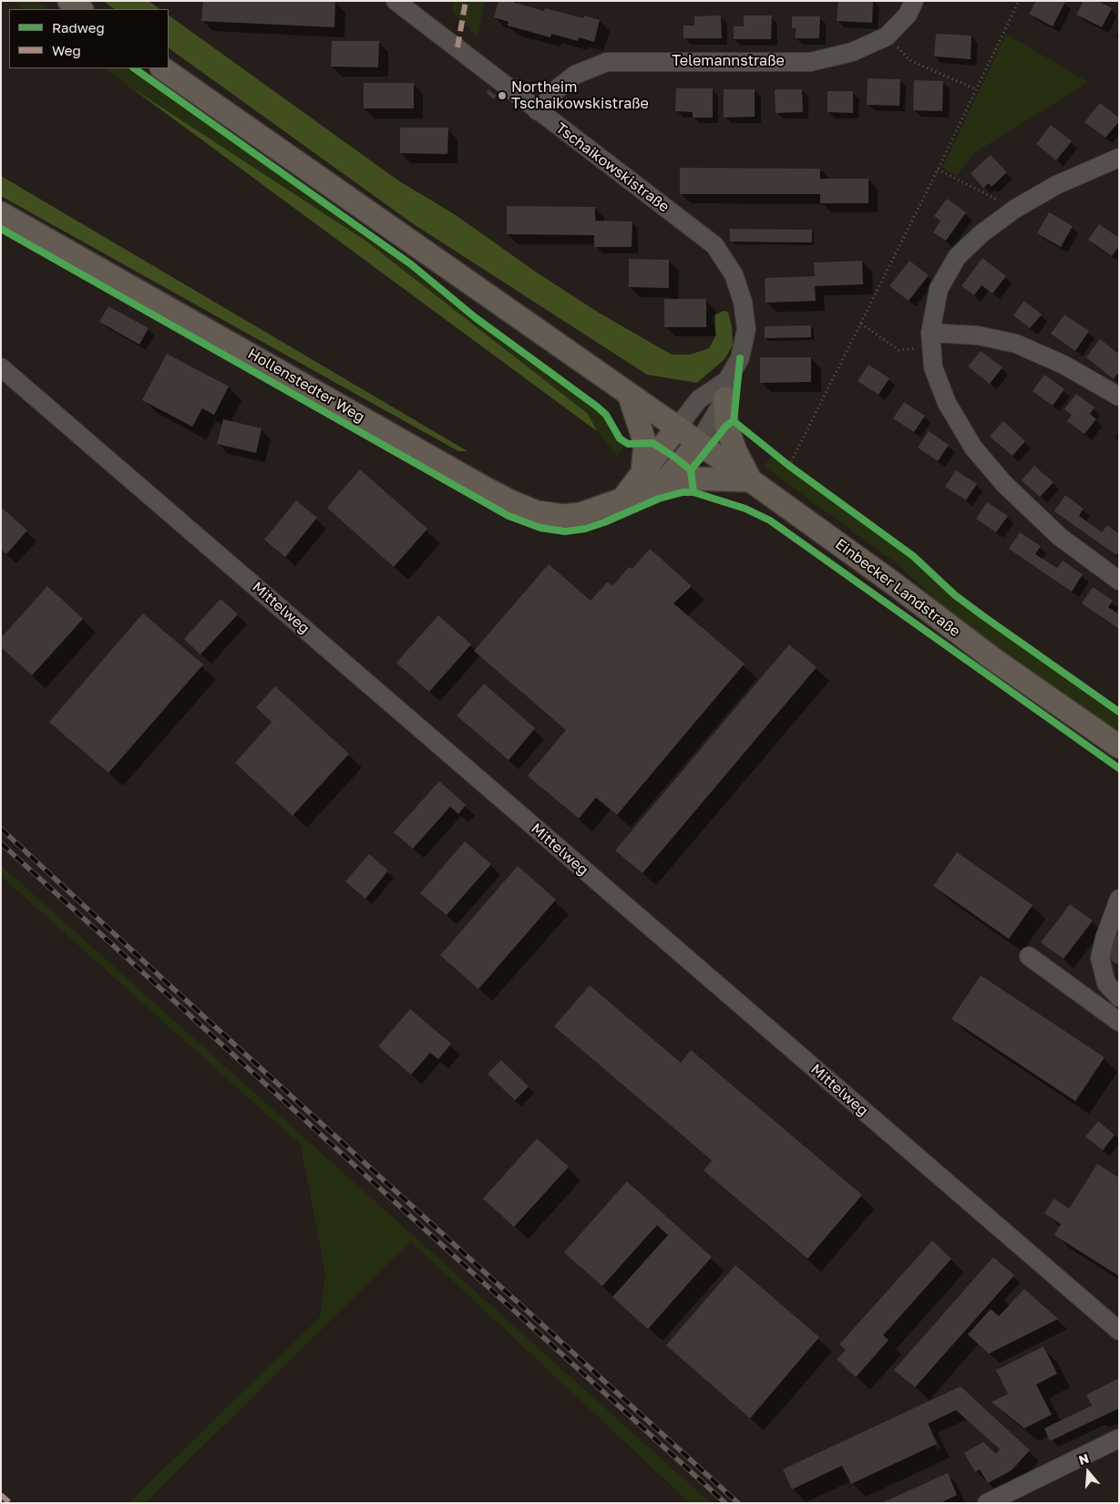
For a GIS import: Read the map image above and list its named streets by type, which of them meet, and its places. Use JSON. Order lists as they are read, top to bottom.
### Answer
{
  "streets": {
    "main road": ["Hollenstedter Weg", "Einbecker Landstraße"],
    "street": ["Telemannstraße", "Tschaikowskistraße", "Mittelweg"]
  },
  "crossings": [
    ["Telemannstraße", "Tschaikowskistraße"],
    ["Tschaikowskistraße", "Einbecker Landstraße"]
  ],
  "places": ["Northeim Tschaikowskistraße"],
  "legend": ["Radweg", "Weg"],
  "north": "top"
}
